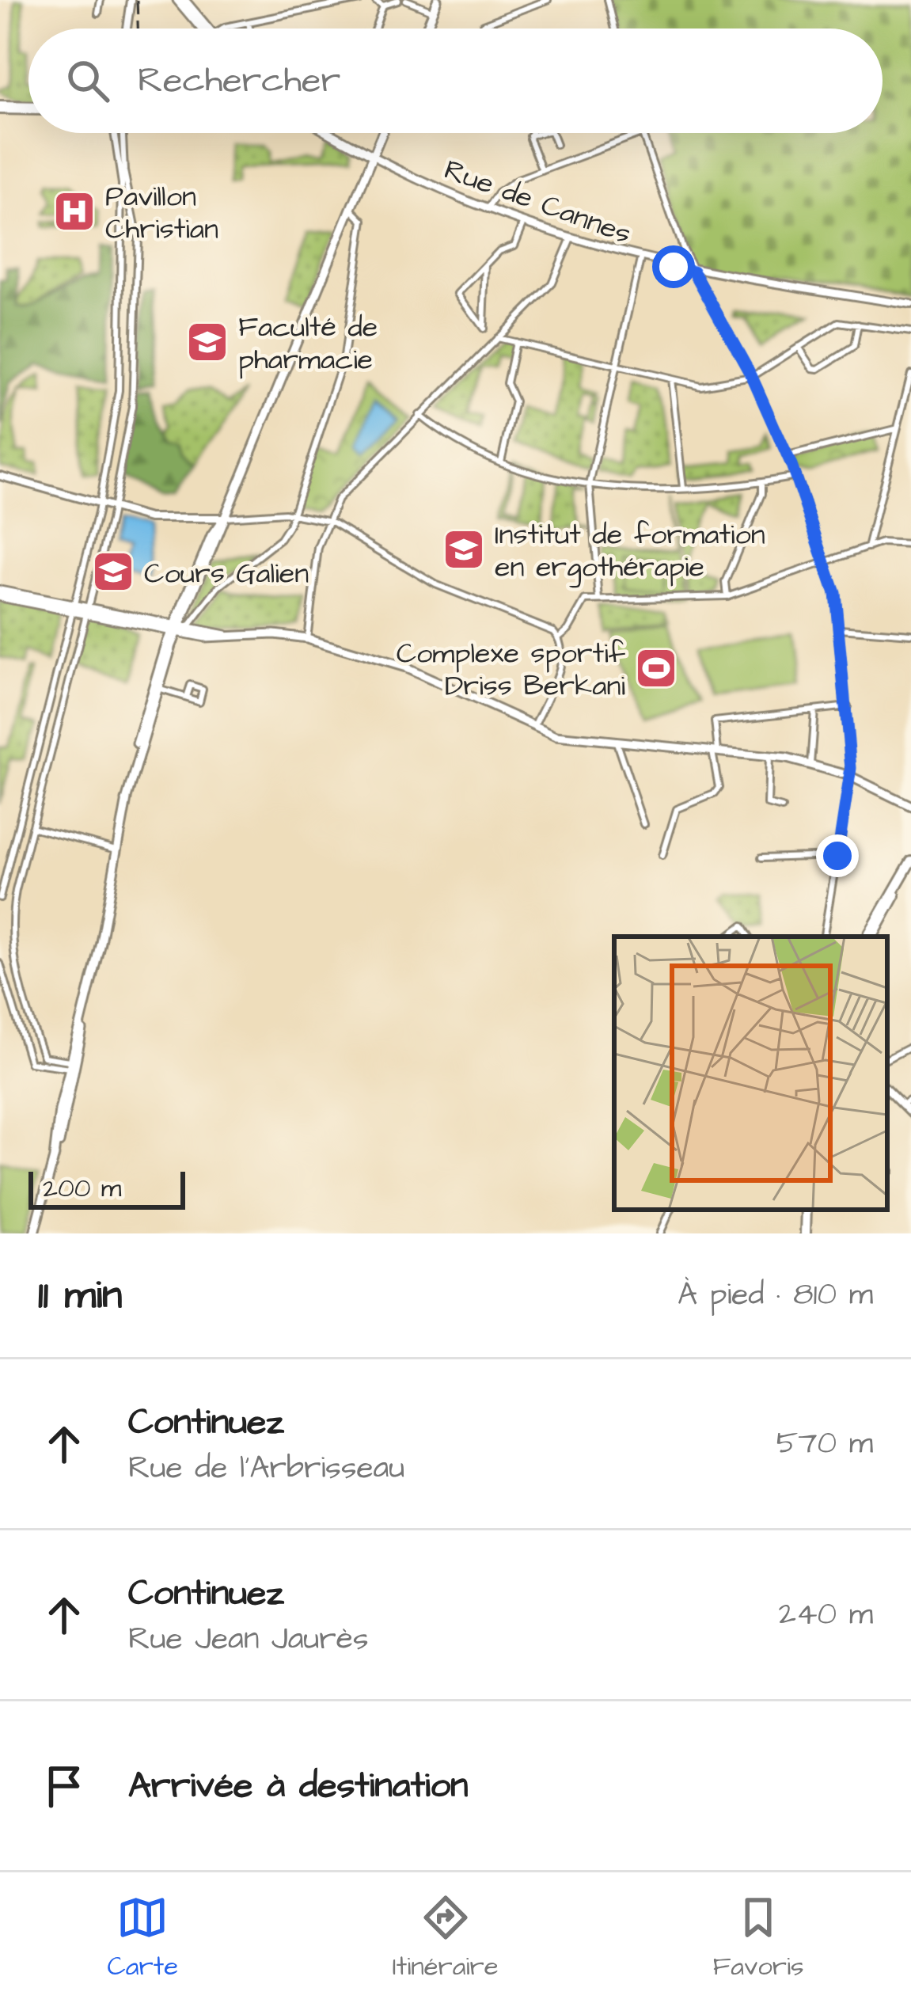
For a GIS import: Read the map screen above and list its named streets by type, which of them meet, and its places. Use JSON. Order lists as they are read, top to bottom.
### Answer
{
  "streets": {
    "street": ["Rue de Cannes"]
  },
  "places": {
    "hospital": ["Pavillon Christian"],
    "school or university": ["Faculté de pharmacie", "Institut de formation en ergothérapie", "Cours Galien"],
    "sports": ["Complexe sportif Driss Berkani"]
  },
  "scale_bar": "200 m",
  "page": {
    "search": "Rechercher",
    "scale": "200 m",
    "heading": ["11 min", "À pied · 810 m"],
    "list": [
      ["Continuez", "Rue de l'Arbrisseau", "570 m"],
      ["Continuez", "Rue Jean Jaurès", "240 m"],
      "Arrivée à destination"
    ],
    "nav": ["Carte", "Itinéraire", "Favoris"]
  }
}
